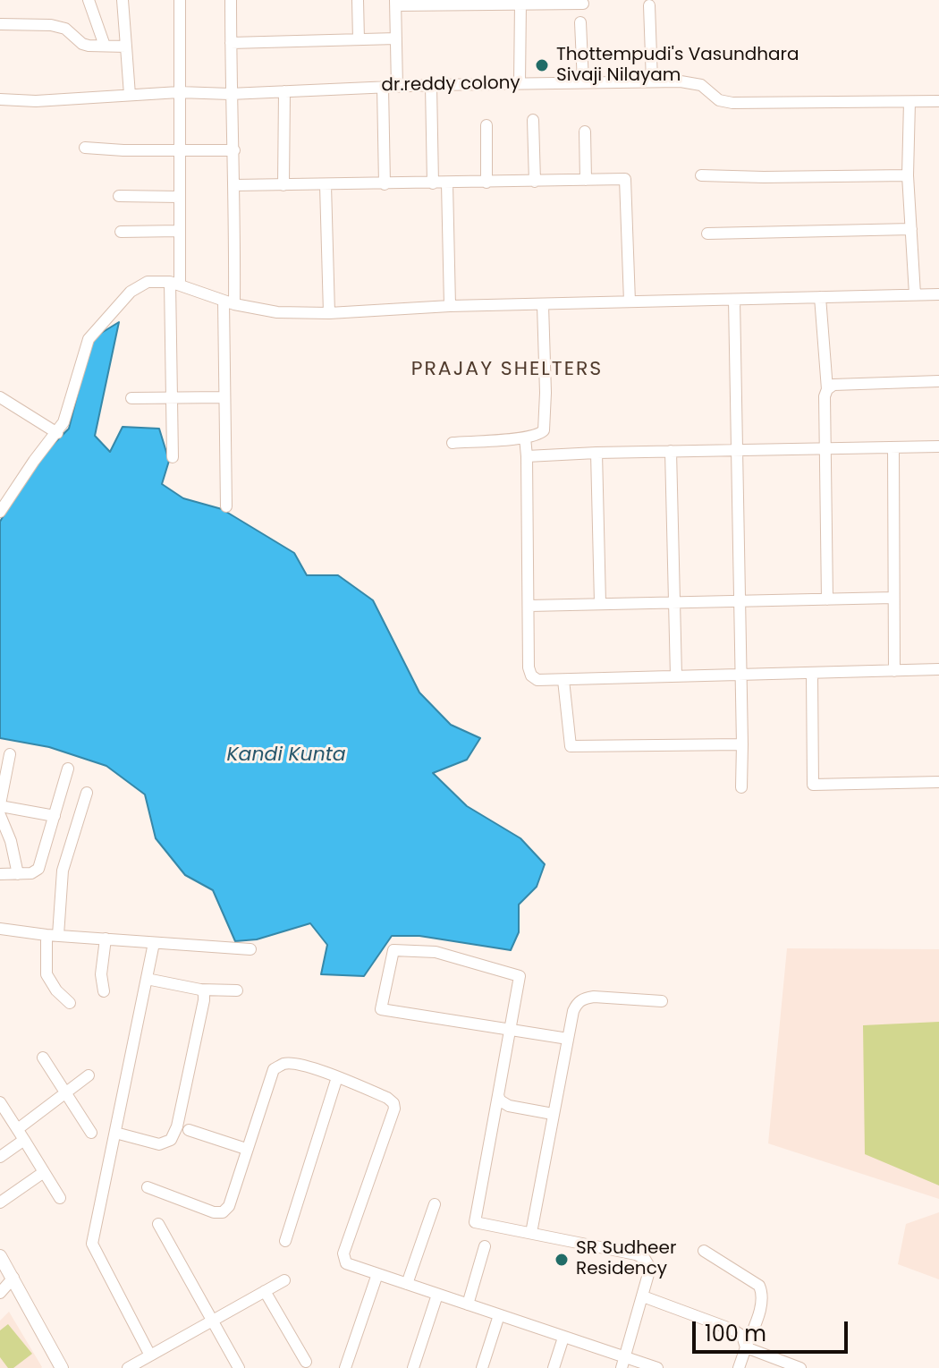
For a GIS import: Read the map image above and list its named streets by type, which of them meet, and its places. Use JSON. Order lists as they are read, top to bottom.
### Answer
{
  "streets": {
    "street": ["dr.reddy colony"]
  },
  "districts": ["PRAJAY SHELTERS"],
  "water": ["Kandi Kunta"],
  "places": ["Thottempudi's Vasundhara Sivaji Nilayam", "SR Sudheer Residency"],
  "scale_bar": "100 m"
}
